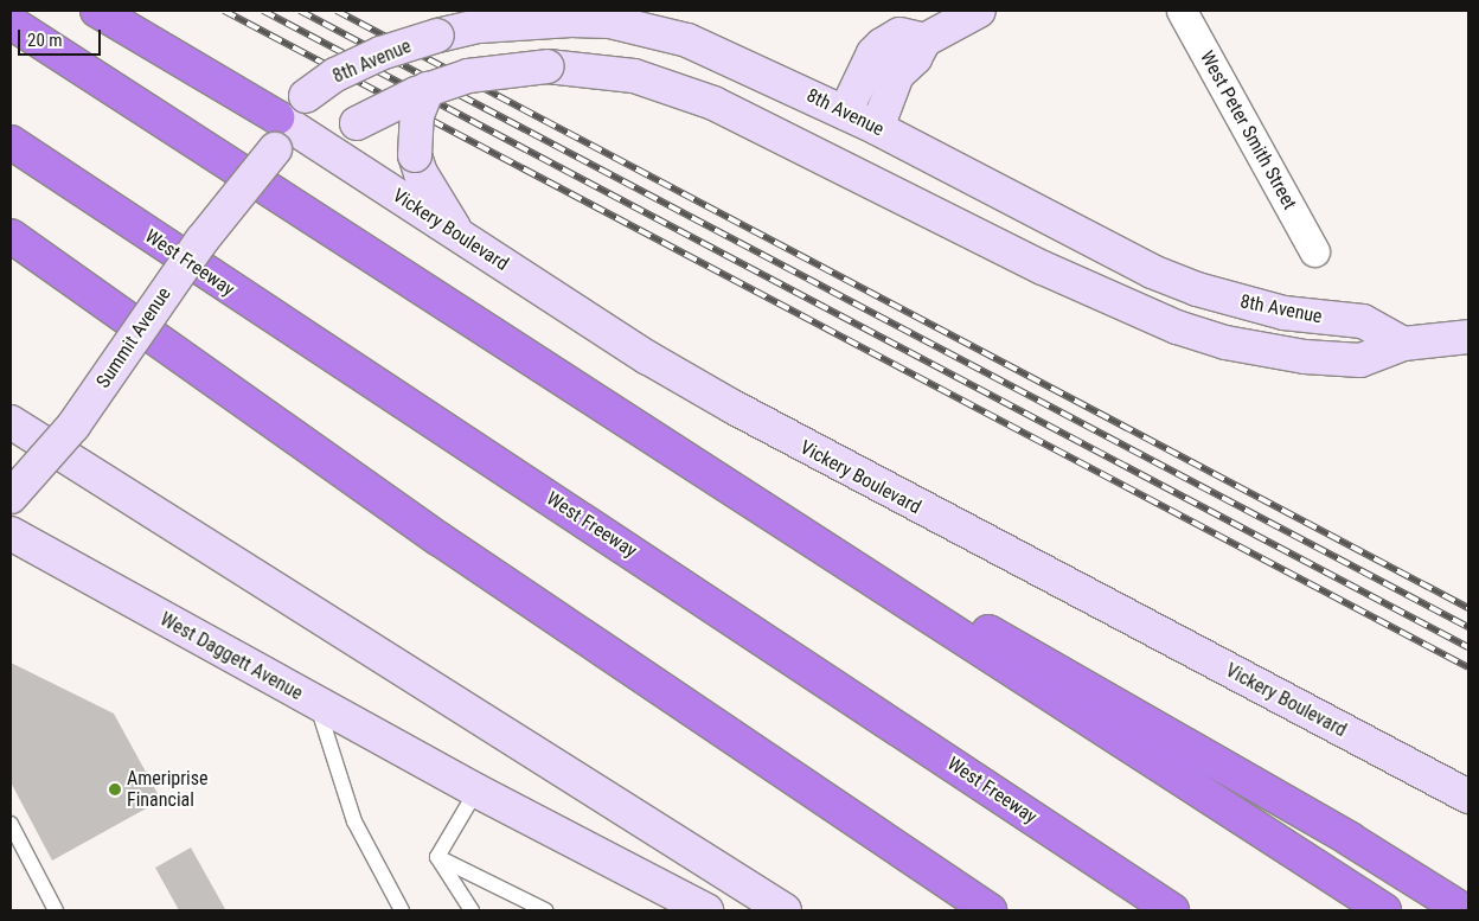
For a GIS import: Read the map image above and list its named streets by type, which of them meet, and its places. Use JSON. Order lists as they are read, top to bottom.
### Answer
{
  "streets": {
    "highway": ["West Freeway"],
    "main road": [
      "8th Avenue",
      "Vickery Boulevard",
      "Summit Avenue",
      "West Daggett Avenue"
    ],
    "street": ["West Peter Smith Street"]
  },
  "crossings": [
    ["8th Avenue", "Vickery Boulevard"]
  ],
  "places": ["Ameriprise Financial"],
  "scale_bar": "20 m"
}
